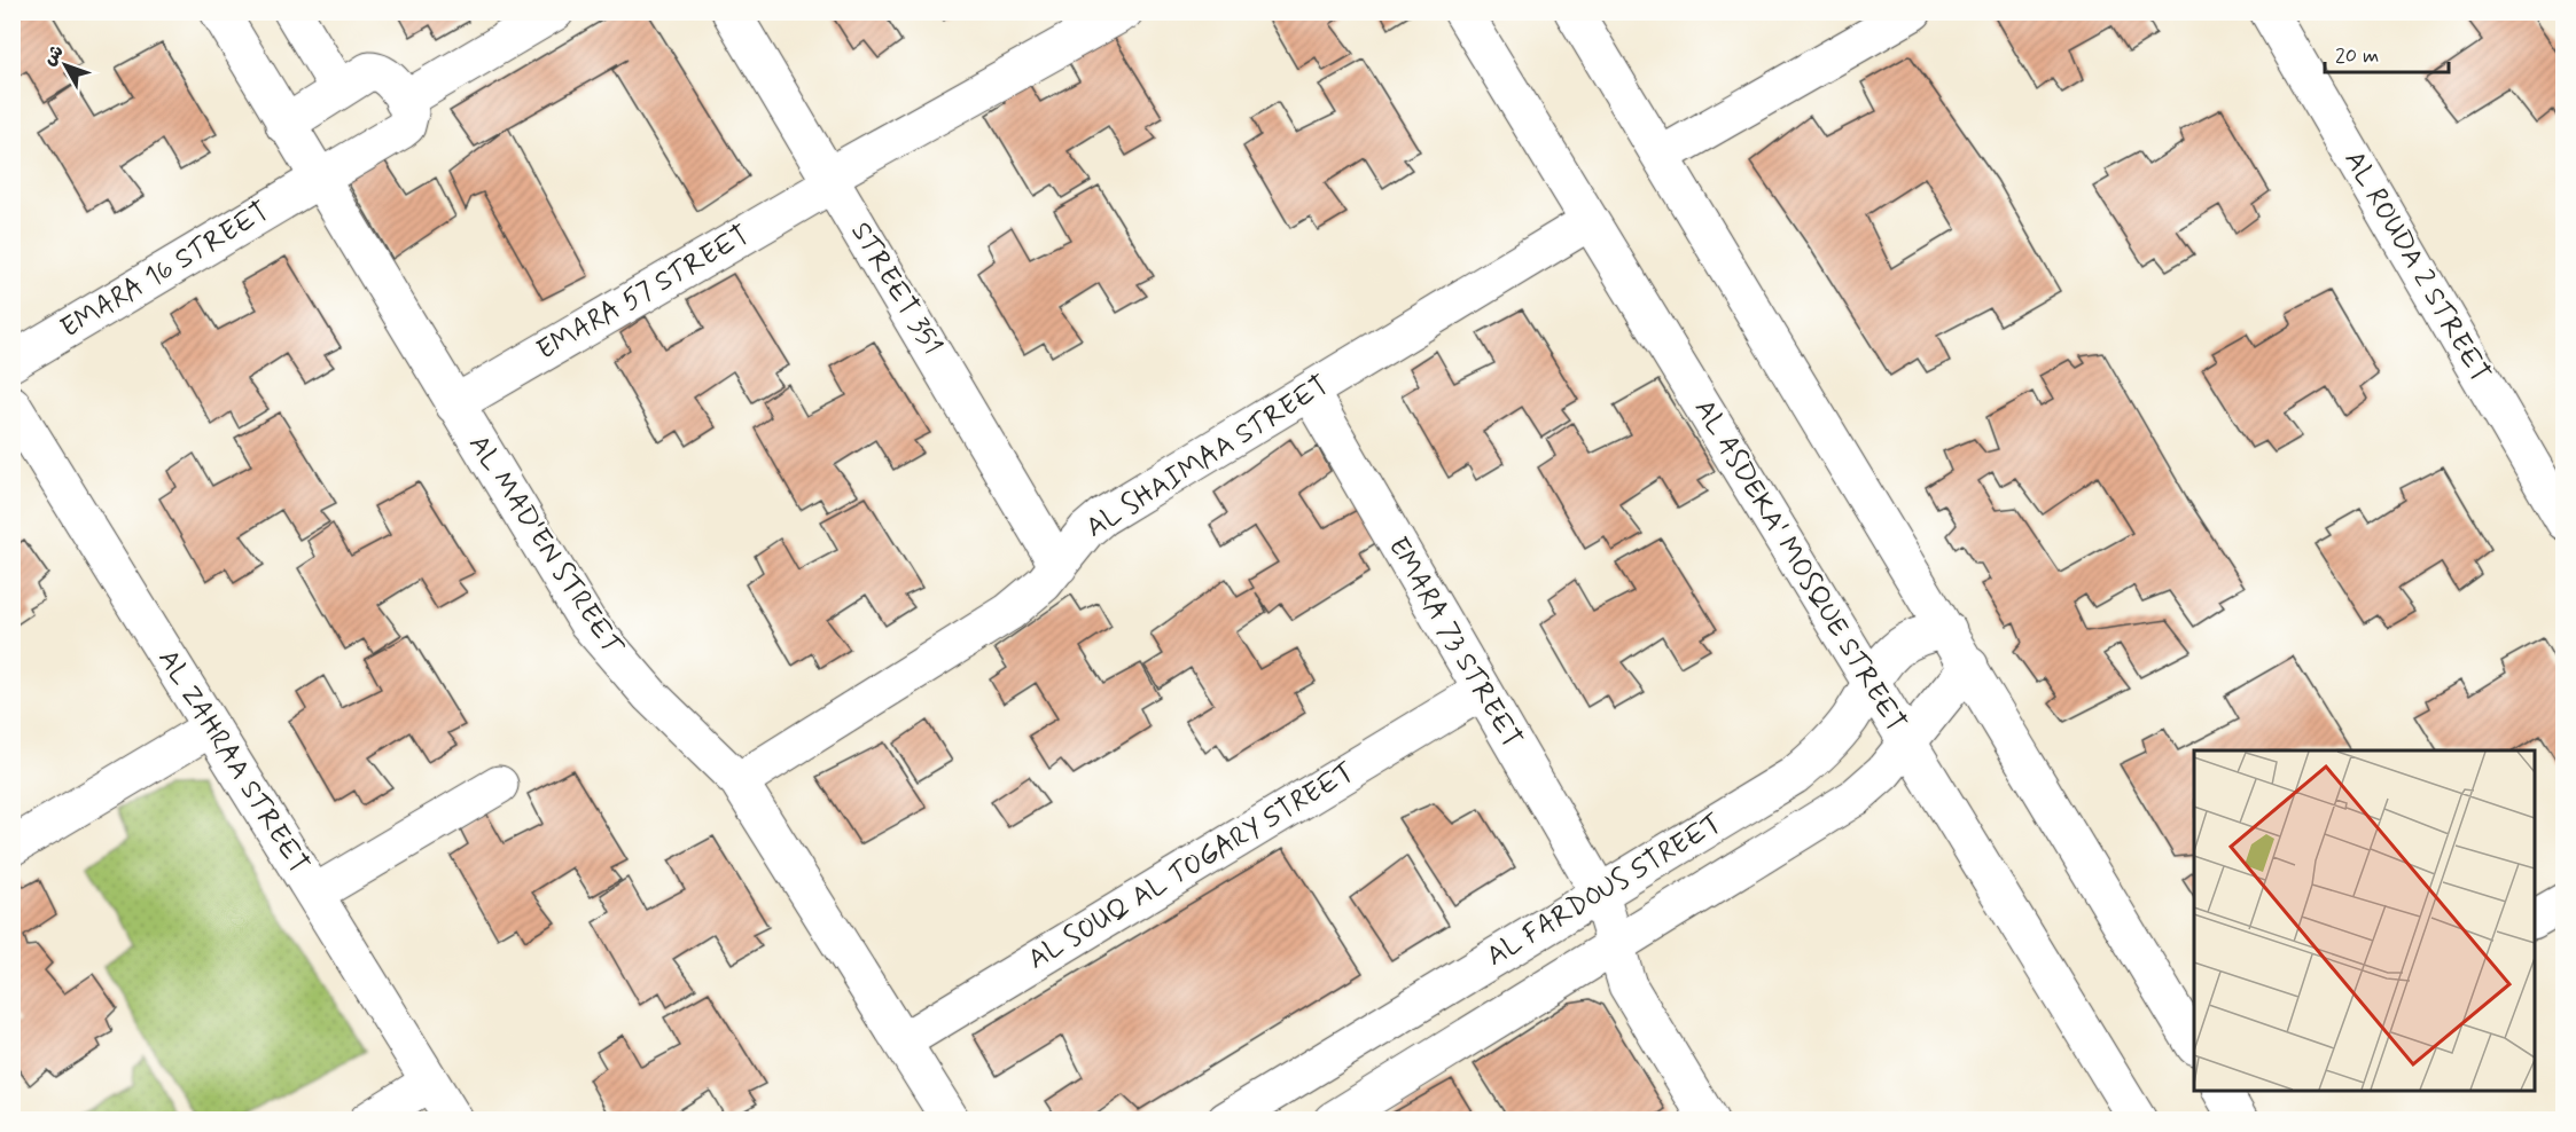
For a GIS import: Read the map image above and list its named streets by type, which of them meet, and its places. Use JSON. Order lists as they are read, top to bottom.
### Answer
{
  "streets": {
    "street": [
      "AL ROUDA 2 STREET",
      "EMARA 16 STREET",
      "STREET 351",
      "EMARA 57 STREET",
      "AL SHAIMAA STREET",
      "AL MAD'EN STREET",
      "AL ASDEKA' MOSQUE STREET",
      "EMARA 73 STREET",
      "AL ZAHRAA STREET",
      "AL SOUQ AL TOGARY STREET",
      "AL FARDOUS STREET"
    ]
  },
  "crossings": [
    ["EMARA 16 STREET", "AL MAD'EN STREET"],
    ["STREET 351", "EMARA 57 STREET"],
    ["STREET 351", "AL SHAIMAA STREET"],
    ["EMARA 57 STREET", "AL MAD'EN STREET"],
    ["AL SHAIMAA STREET", "AL MAD'EN STREET"],
    ["AL SHAIMAA STREET", "AL ASDEKA' MOSQUE STREET"],
    ["AL SHAIMAA STREET", "EMARA 73 STREET"],
    ["AL MAD'EN STREET", "AL SOUQ AL TOGARY STREET"],
    ["AL ASDEKA' MOSQUE STREET", "AL FARDOUS STREET"],
    ["EMARA 73 STREET", "AL SOUQ AL TOGARY STREET"],
    ["EMARA 73 STREET", "AL FARDOUS STREET"]
  ],
  "scale_bar": "20 m",
  "north": "top left"
}
